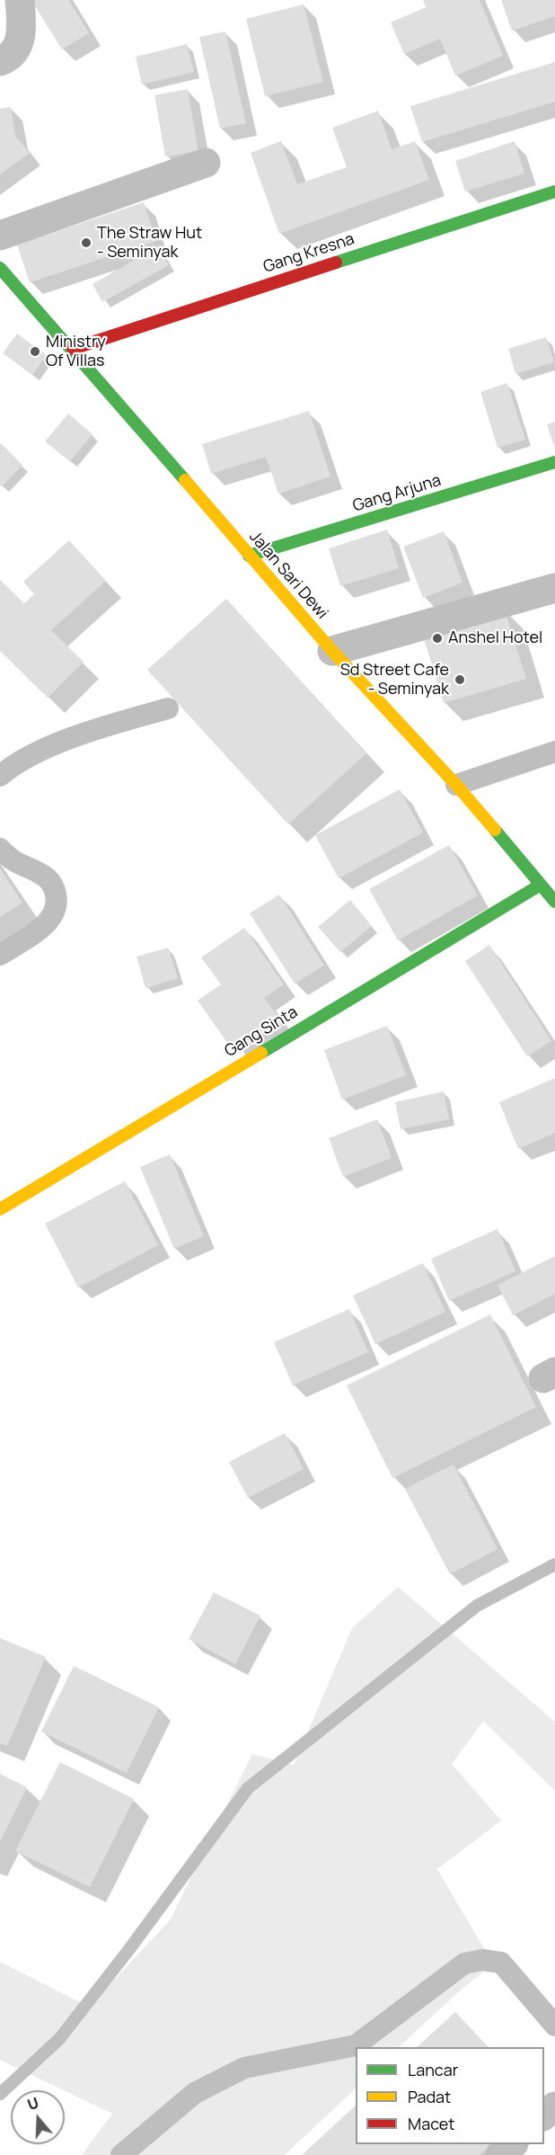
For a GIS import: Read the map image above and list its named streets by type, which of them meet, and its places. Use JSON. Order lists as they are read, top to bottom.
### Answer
{
  "streets": {
    "street": [
      "Gang Kresna",
      "Gang Arjuna",
      "Jalan Sari Dewi",
      "Gang Sinta"
    ]
  },
  "crossings": [
    ["Gang Kresna", "Jalan Sari Dewi"],
    ["Gang Arjuna", "Jalan Sari Dewi"],
    ["Jalan Sari Dewi", "Gang Sinta"]
  ],
  "places": [
    "The Straw Hut - Seminyak",
    "Ministry Of Villas",
    "Anshel Hotel",
    "Sd Street Cafe - Seminyak"
  ],
  "legend": ["Lancar", "Padat", "Macet"],
  "north": "top"
}
